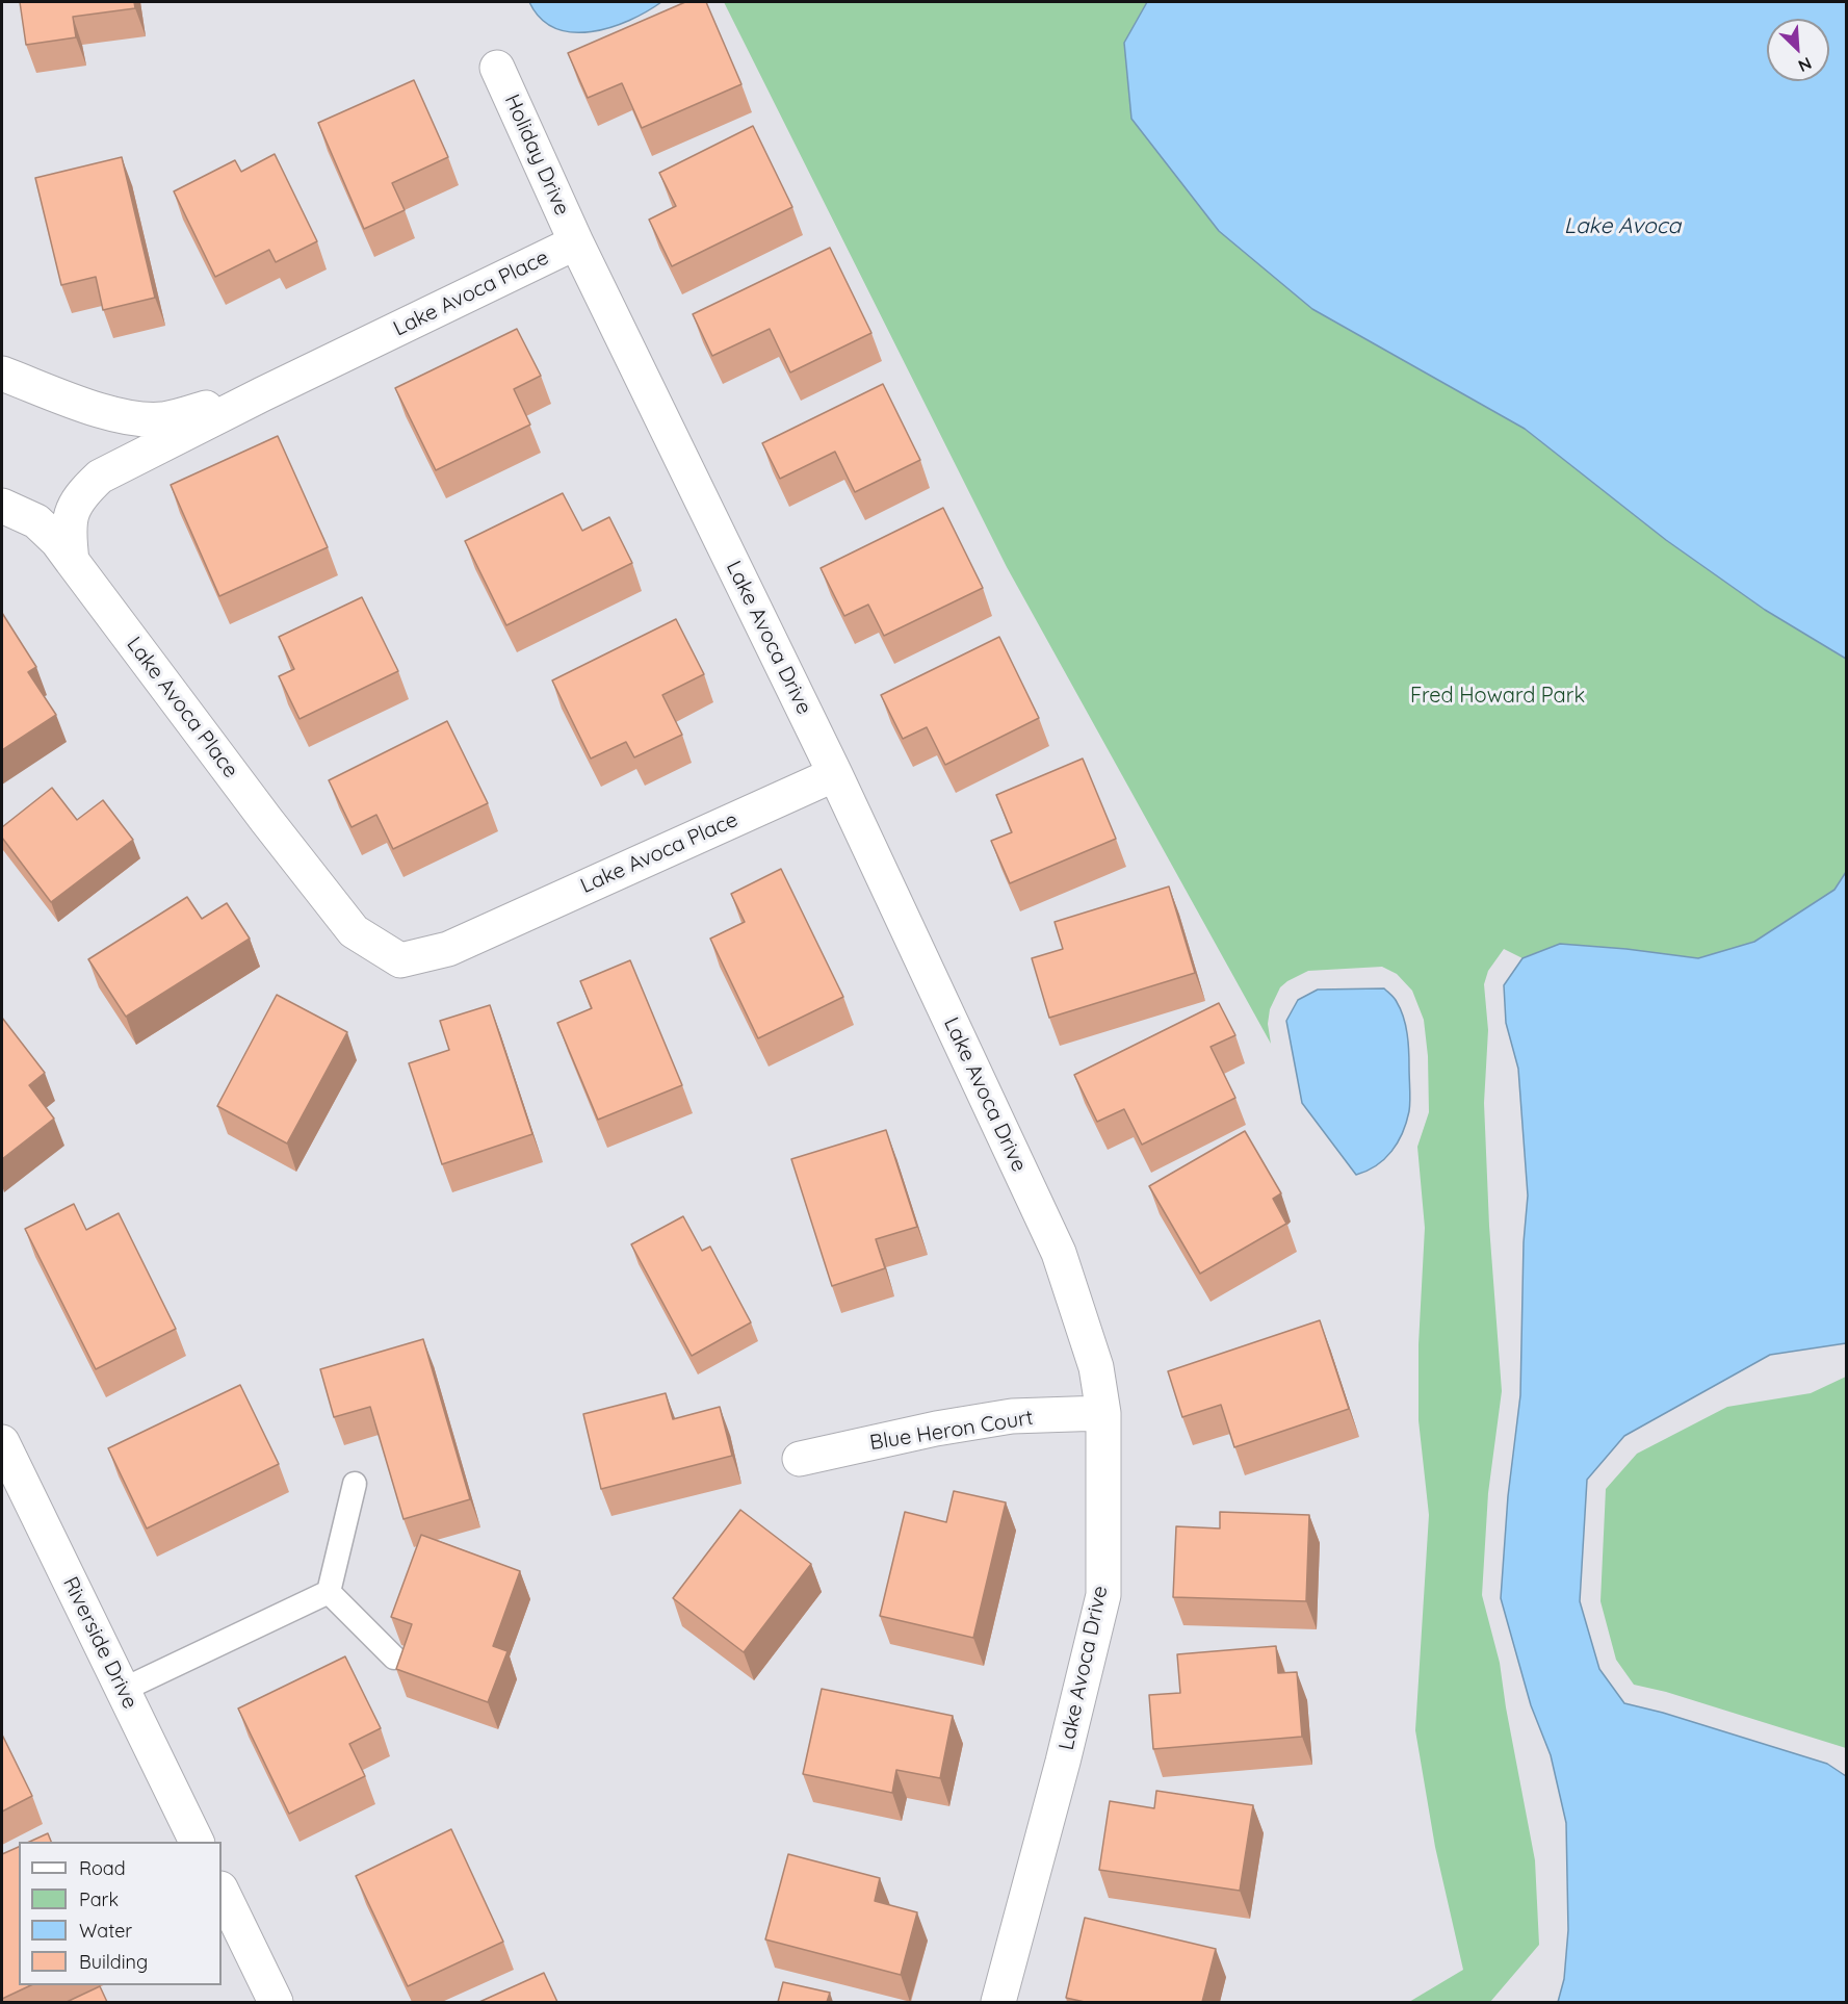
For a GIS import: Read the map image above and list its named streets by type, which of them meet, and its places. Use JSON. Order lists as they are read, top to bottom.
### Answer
{
  "streets": {
    "street": [
      "Holiday Drive",
      "Lake Avoca Place",
      "Lake Avoca Drive",
      "Blue Heron Court",
      "Riverside Drive"
    ]
  },
  "crossings": [
    ["Holiday Drive", "Lake Avoca Place"],
    ["Holiday Drive", "Lake Avoca Drive"],
    ["Lake Avoca Place", "Lake Avoca Drive"],
    ["Lake Avoca Drive", "Blue Heron Court"]
  ],
  "water": ["Lake Avoca"],
  "parks": ["Fred Howard Park"],
  "legend": [
    "Road",
    "Park",
    "Water",
    "Building"
  ],
  "north": "bottom right"
}
